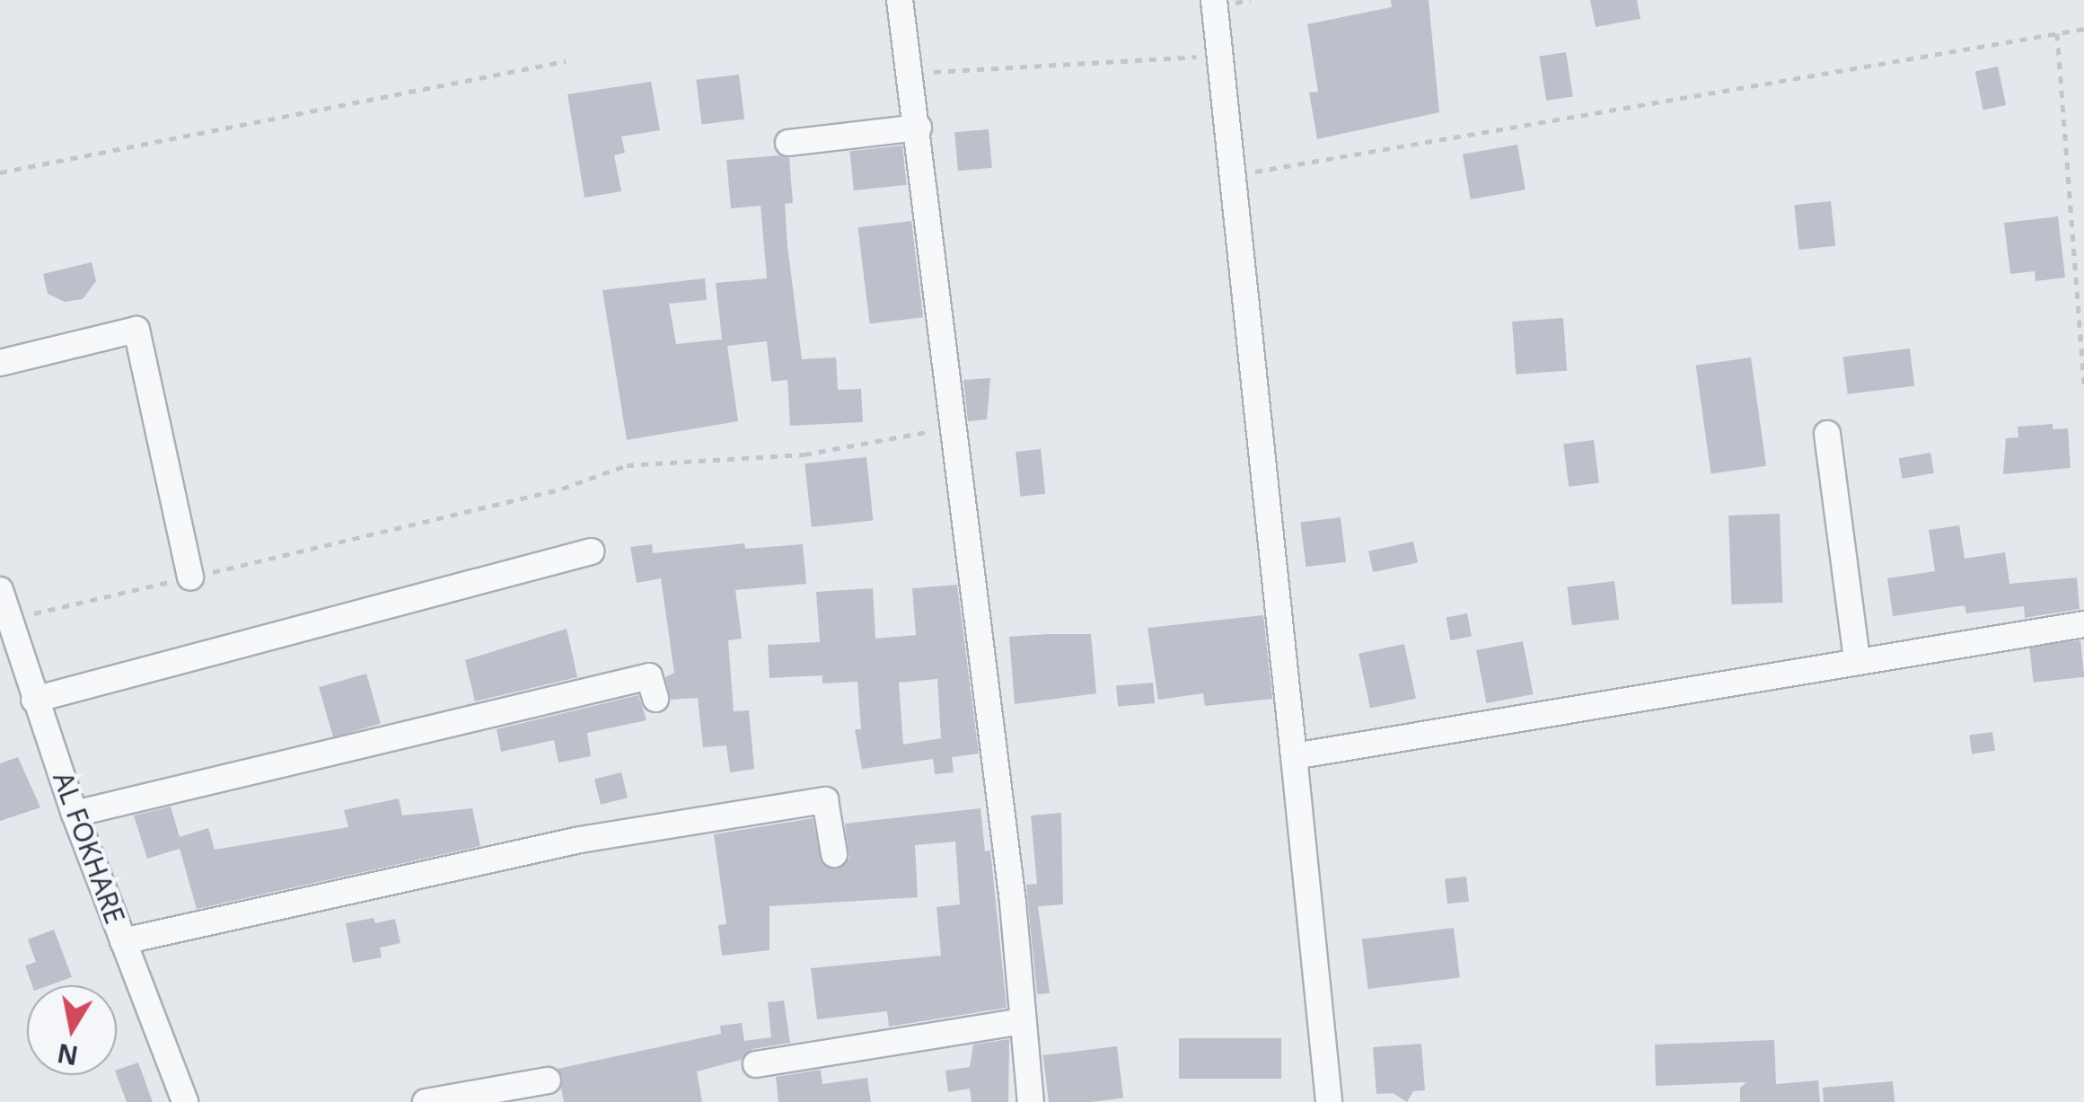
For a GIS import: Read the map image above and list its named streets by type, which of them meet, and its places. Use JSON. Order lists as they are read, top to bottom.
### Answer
{
  "streets": {
    "street": ["AL FOKHARE"]
  },
  "north": "bottom"
}
